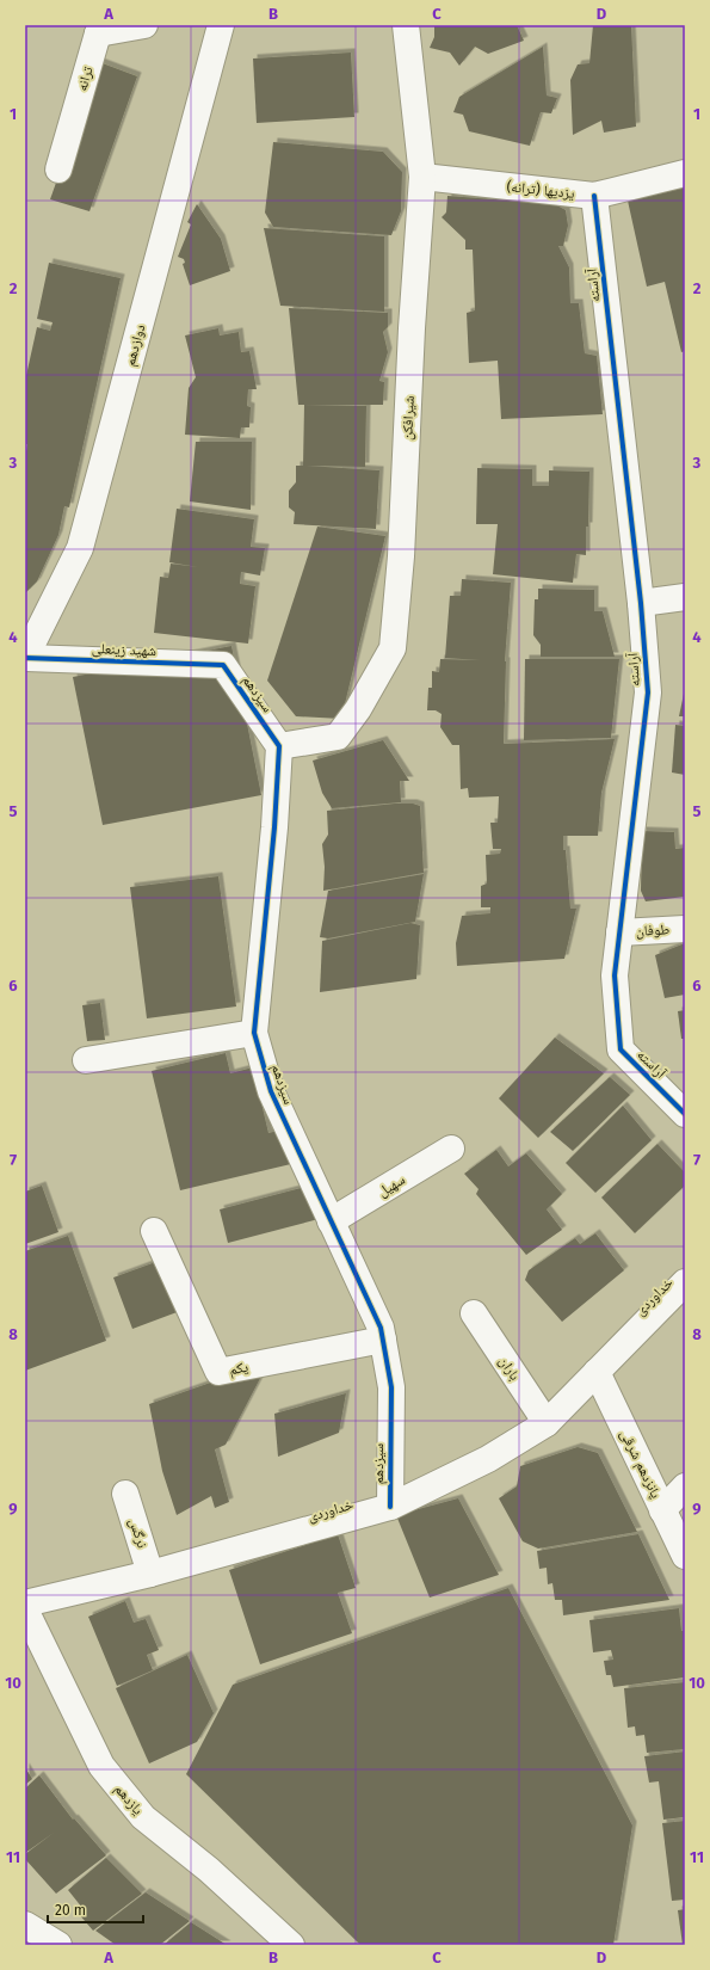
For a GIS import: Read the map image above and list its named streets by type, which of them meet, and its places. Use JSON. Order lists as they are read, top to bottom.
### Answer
{
  "streets": {
    "street": [
      "ترانه",
      "یزدیها (ترانه)",
      "آراسته",
      "دوازدهم",
      "شیرافکن",
      "شهید زینعلی",
      "سیزدهم",
      "طوفان",
      "سهیل",
      "خداوردی",
      "یکم",
      "باران",
      "پانزدهم شرقی",
      "نرگس",
      "یازدهم"
    ]
  },
  "crossings": [
    ["یزدیها (ترانه)", "آراسته"],
    ["یزدیها (ترانه)", "شیرافکن"],
    ["آراسته", "طوفان"],
    ["دوازدهم", "شهید زینعلی"],
    ["شیرافکن", "سیزدهم"],
    ["شهید زینعلی", "سیزدهم"],
    ["سیزدهم", "سهیل"],
    ["سیزدهم", "خداوردی"],
    ["سیزدهم", "یکم"],
    ["خداوردی", "باران"],
    ["خداوردی", "پانزدهم شرقی"],
    ["خداوردی", "نرگس"]
  ],
  "scale_bar": "20 m",
  "grid": {
    "columns": [
      "A",
      "B",
      "C",
      "D"
    ],
    "rows": [
      "1",
      "2",
      "3",
      "4",
      "5",
      "6",
      "7",
      "8",
      "9",
      "10",
      "11"
    ]
  }
}
